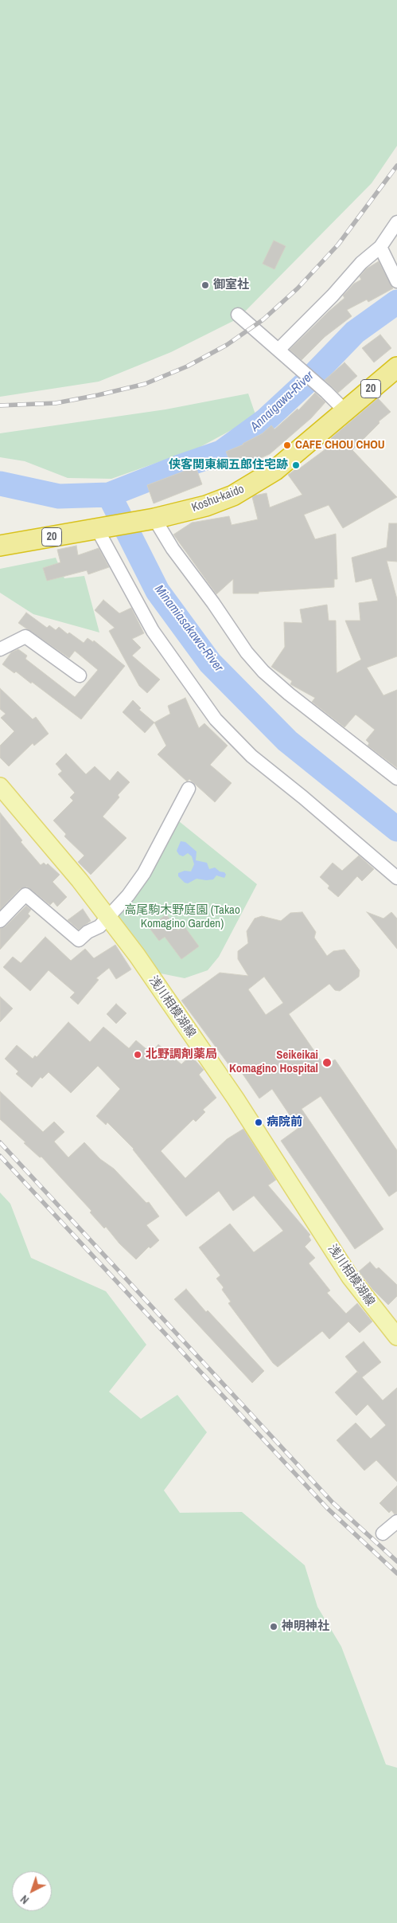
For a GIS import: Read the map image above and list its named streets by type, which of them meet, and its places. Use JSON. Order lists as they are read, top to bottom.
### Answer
{
  "streets": {
    "highway": ["20", "Koshu-kaido"],
    "main road": ["浅川相模湖線"]
  },
  "water": ["Annaigawa-River", "Minamiasakawa-River"],
  "parks": ["高尾駒木野庭園 (Takao Komagino Garden)"],
  "places": [
    "御室社",
    "CAFE CHOU CHOU",
    "侠客関東綱五郎住宅跡",
    "北野調剤薬局",
    "Seikeikai Komagino Hospital",
    "病院前",
    "神明神社"
  ],
  "north": "bottom left"
}
